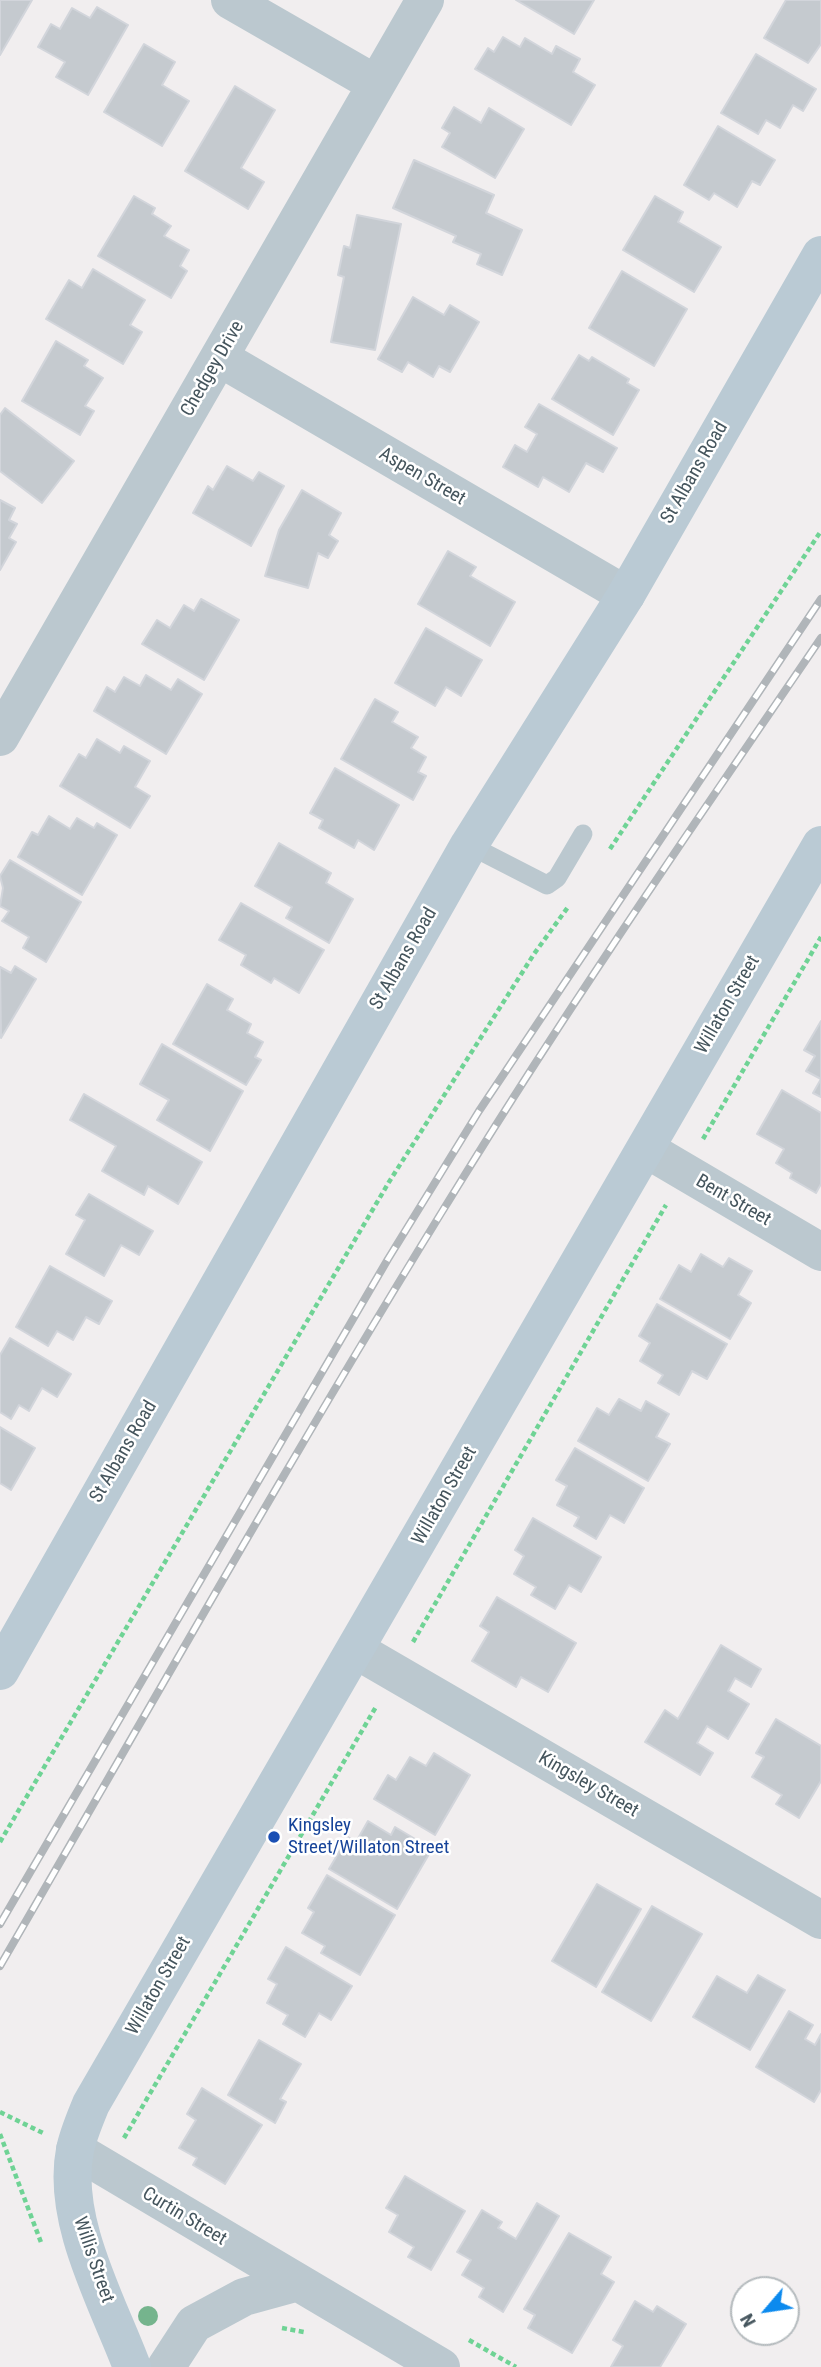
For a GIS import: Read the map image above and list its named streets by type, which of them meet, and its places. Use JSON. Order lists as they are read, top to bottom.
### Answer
{
  "streets": {
    "street": [
      "Chedgey Drive",
      "St Albans Road",
      "Aspen Street",
      "Willaton Street",
      "Bent Street",
      "Kingsley Street",
      "Curtin Street",
      "Willis Street"
    ]
  },
  "crossings": [
    ["Chedgey Drive", "Aspen Street"],
    ["St Albans Road", "Aspen Street"],
    ["Willaton Street", "Bent Street"],
    ["Willaton Street", "Kingsley Street"],
    ["Willaton Street", "Curtin Street"],
    ["Willaton Street", "Willis Street"],
    ["Curtin Street", "Willis Street"]
  ],
  "places": ["Kingsley Street/Willaton Street"],
  "north": "bottom left"
}
